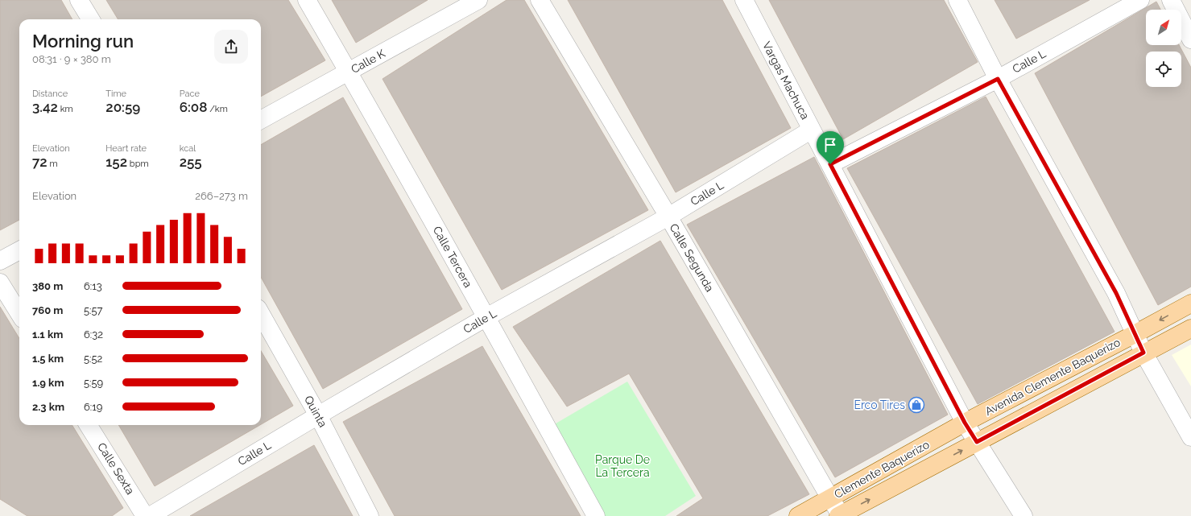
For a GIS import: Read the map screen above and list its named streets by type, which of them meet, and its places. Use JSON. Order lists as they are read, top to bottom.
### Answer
{
  "streets": {
    "main road": ["Avenida Clemente Baquerizo", "Clemente Baquerizo"],
    "street": [
      "Calle K",
      "Calle L",
      "Vargas Machuca",
      "Calle Tercera",
      "Calle Segunda",
      "Quinta",
      "Calle Sexta"
    ]
  },
  "crossings": [
    ["Calle K", "Calle Tercera"],
    ["Calle L", "Vargas Machuca"],
    ["Calle L", "Calle Tercera"],
    ["Calle L", "Calle Segunda"],
    ["Calle L", "Quinta"],
    ["Vargas Machuca", "Avenida Clemente Baquerizo"],
    ["Vargas Machuca", "Clemente Baquerizo"],
    ["Calle Segunda", "Clemente Baquerizo"],
    ["Avenida Clemente Baquerizo", "Clemente Baquerizo"]
  ],
  "parks": ["Parque De La Tercera"],
  "places": {
    "shop": ["Erco Tires"]
  },
  "north": "top right",
  "page": {
    "heading": ["Morning run", "08:31 · 9 × 380 m"],
    "stats": [
      ["Distance", "3.42 km"],
      ["Time", "20:59"],
      ["Pace", "6:08 /km"],
      ["Elevation", "72 m"],
      ["Heart rate", "152 bpm"],
      ["kcal", "255"]
    ],
    "chart": ["Elevation", "266–273 m"],
    "list": [
      {
        "name": "380 m",
        "note": "6:13"
      },
      {
        "name": "760 m",
        "note": "5:57"
      },
      {
        "name": "1.1 km",
        "note": "6:32"
      },
      {
        "name": "1.5 km",
        "note": "5:52"
      },
      {
        "name": "1.9 km",
        "note": "5:59"
      },
      {
        "name": "2.3 km",
        "note": "6:19"
      }
    ]
  }
}
